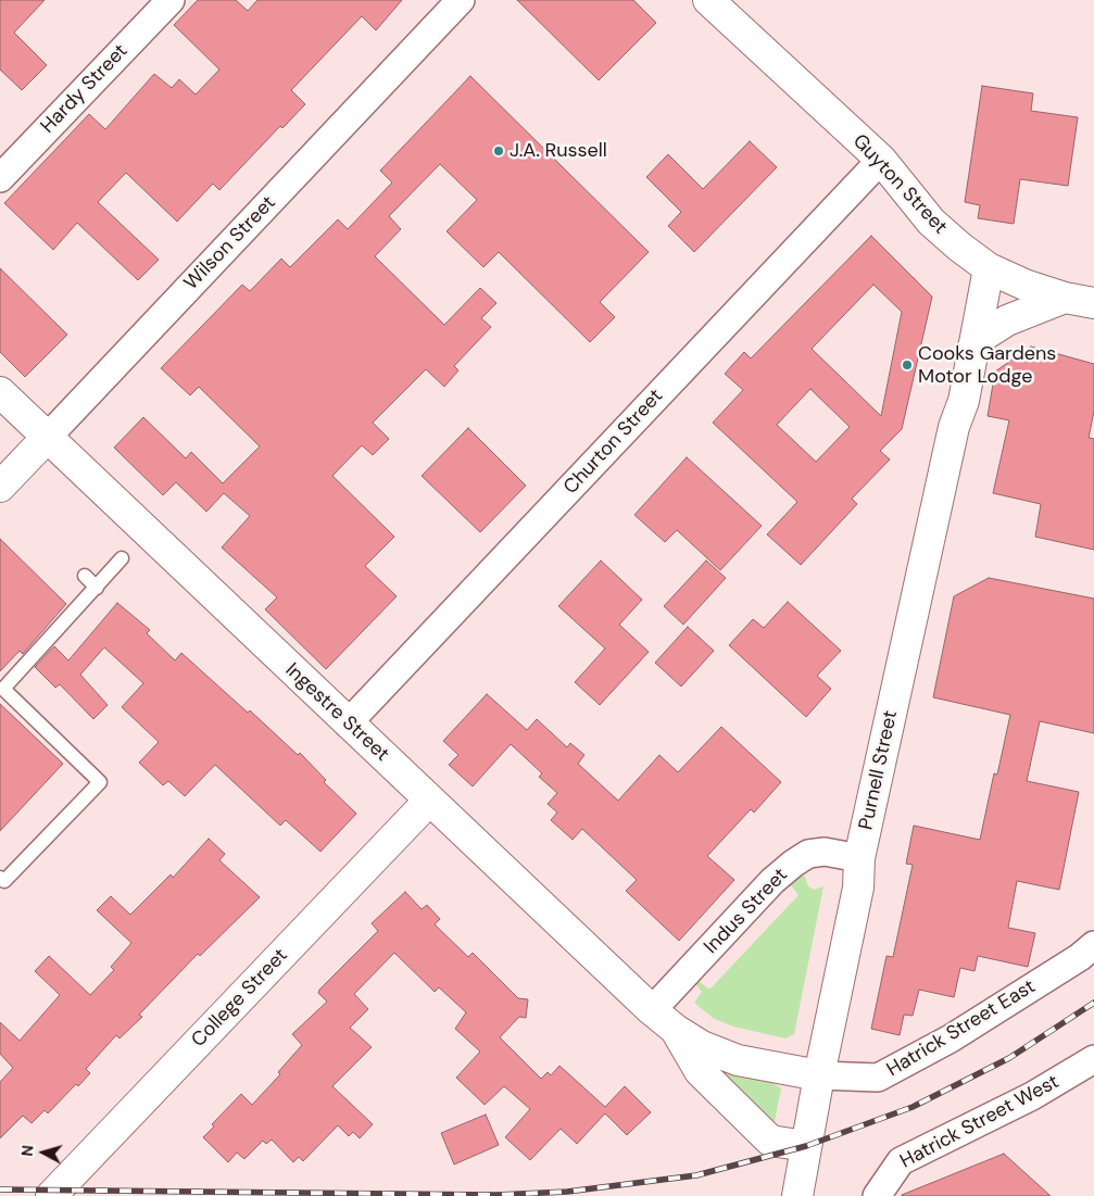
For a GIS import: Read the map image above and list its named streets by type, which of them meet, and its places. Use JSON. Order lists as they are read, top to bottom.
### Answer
{
  "streets": {
    "main road": [
      "Guyton Street",
      "Wilson Street",
      "Ingestre Street",
      "Purnell Street",
      "College Street"
    ],
    "street": [
      "Hardy Street",
      "Churton Street",
      "Indus Street",
      "Hatrick Street East",
      "Hatrick Street West"
    ]
  },
  "crossings": [
    ["Guyton Street", "Churton Street"],
    ["Guyton Street", "Purnell Street"],
    ["Wilson Street", "Ingestre Street"],
    ["Churton Street", "Ingestre Street"],
    ["Ingestre Street", "Purnell Street"],
    ["Ingestre Street", "Indus Street"],
    ["Ingestre Street", "College Street"],
    ["Ingestre Street", "Hatrick Street East"],
    ["Purnell Street", "Indus Street"],
    ["Purnell Street", "Hatrick Street East"]
  ],
  "places": ["J.A. Russell", "Cooks Gardens Motor Lodge"],
  "north": "left"
}
